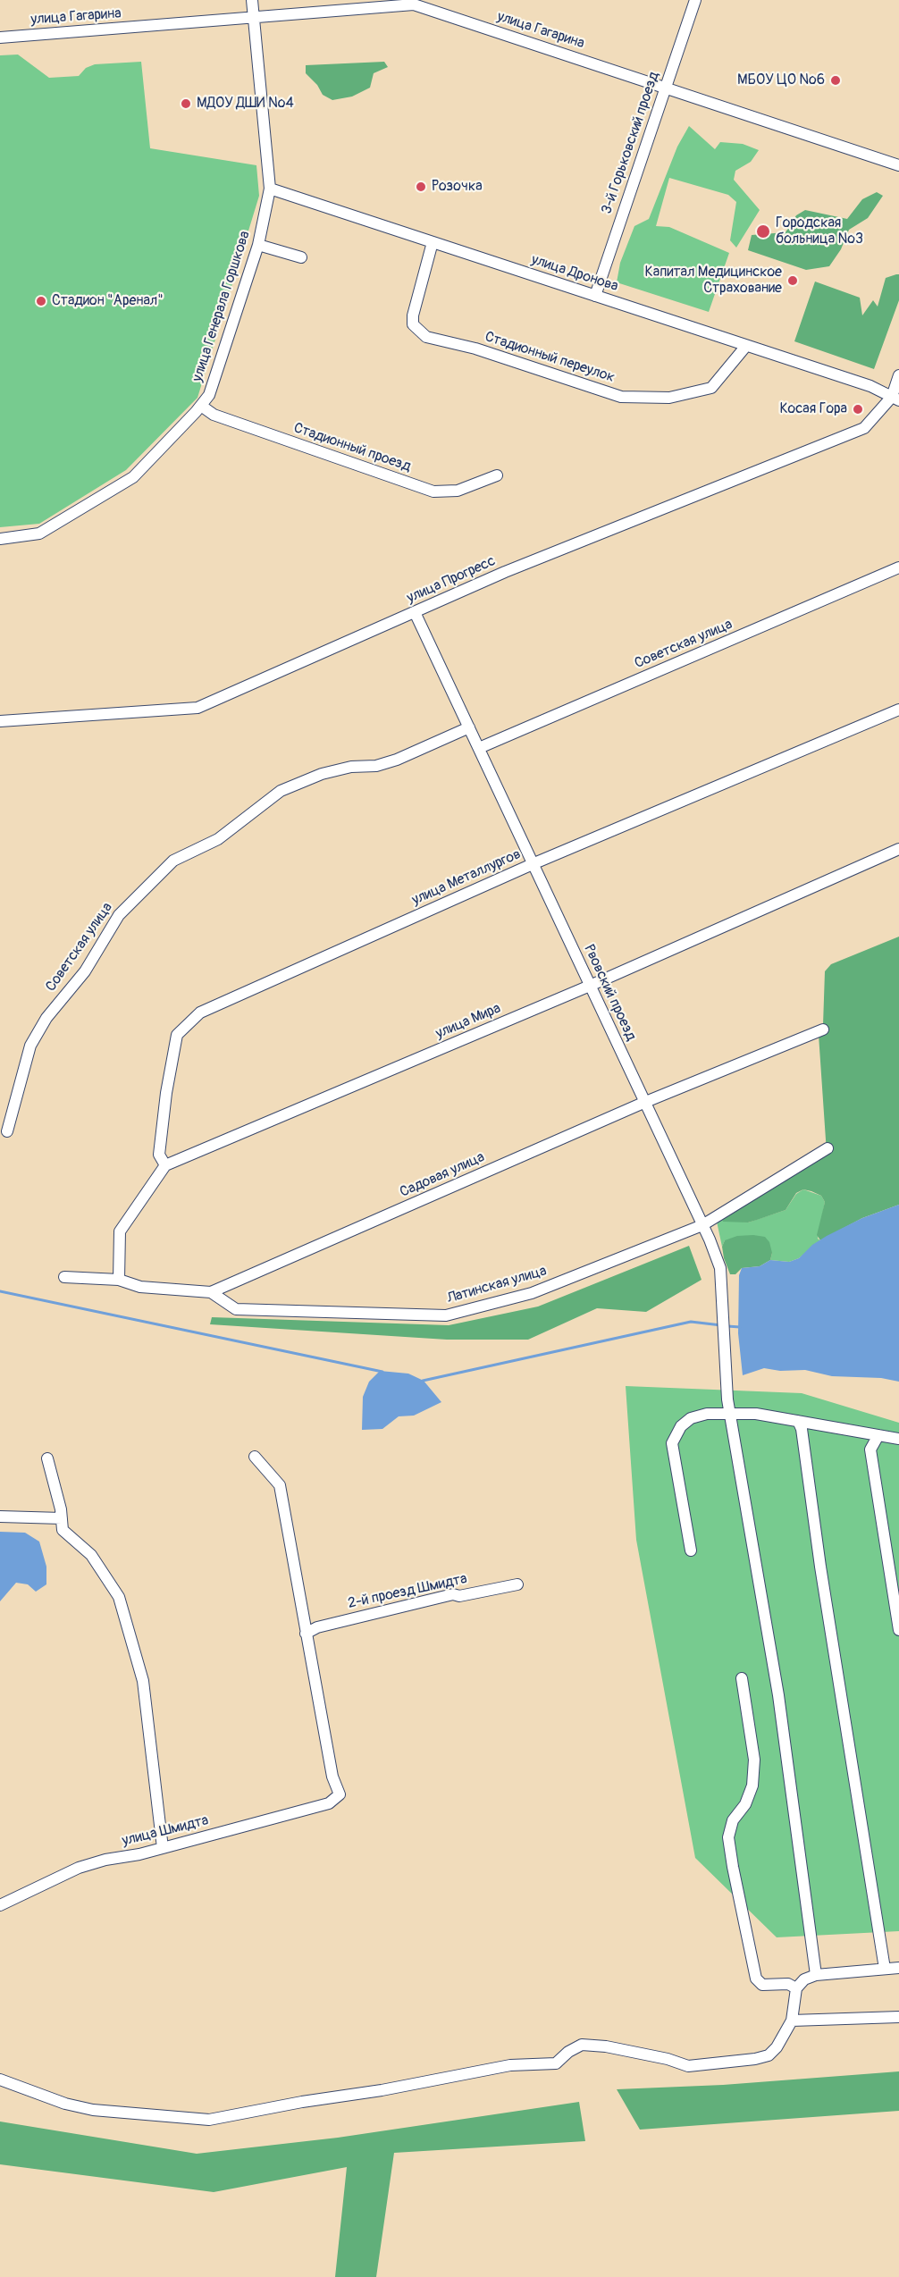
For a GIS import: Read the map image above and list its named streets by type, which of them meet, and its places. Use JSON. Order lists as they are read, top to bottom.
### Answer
{
  "streets": {
    "street": [
      "улица Гагарина",
      "3-й Горьковский проезд",
      "улица Дронова",
      "улица Генерала Горшкова",
      "Стадионный переулок",
      "Стадионный проезд",
      "улица Прогресс",
      "Советская улица",
      "улица Металлургов",
      "Рвовский проезд",
      "улица Мира",
      "Садовая улица",
      "Латинская улица",
      "2-й проезд Шмидта",
      "улица Шмидта"
    ]
  },
  "crossings": [
    ["улица Гагарина", "3-й Горьковский проезд"],
    ["улица Гагарина", "улица Генерала Горшкова"],
    ["3-й Горьковский проезд", "улица Дронова"],
    ["улица Дронова", "улица Генерала Горшкова"],
    ["улица Дронова", "Стадионный переулок"],
    ["улица Дронова", "улица Прогресс"],
    ["улица Генерала Горшкова", "Стадионный проезд"],
    ["улица Прогресс", "Рвовский проезд"],
    ["Советская улица", "Рвовский проезд"],
    ["улица Металлургов", "Рвовский проезд"],
    ["улица Металлургов", "улица Мира"],
    ["Рвовский проезд", "улица Мира"],
    ["Рвовский проезд", "Садовая улица"],
    ["Рвовский проезд", "Латинская улица"],
    ["Садовая улица", "Латинская улица"],
    ["2-й проезд Шмидта", "улица Шмидта"]
  ],
  "places": [
    "МБОУ ЦО №6",
    "МДОУ ДШИ №4",
    "Розочка",
    "Городская больница №3",
    "Капитал Медицинское Страхование",
    "Стадион \"Аренал\"",
    "Косая Гора"
  ]
}
